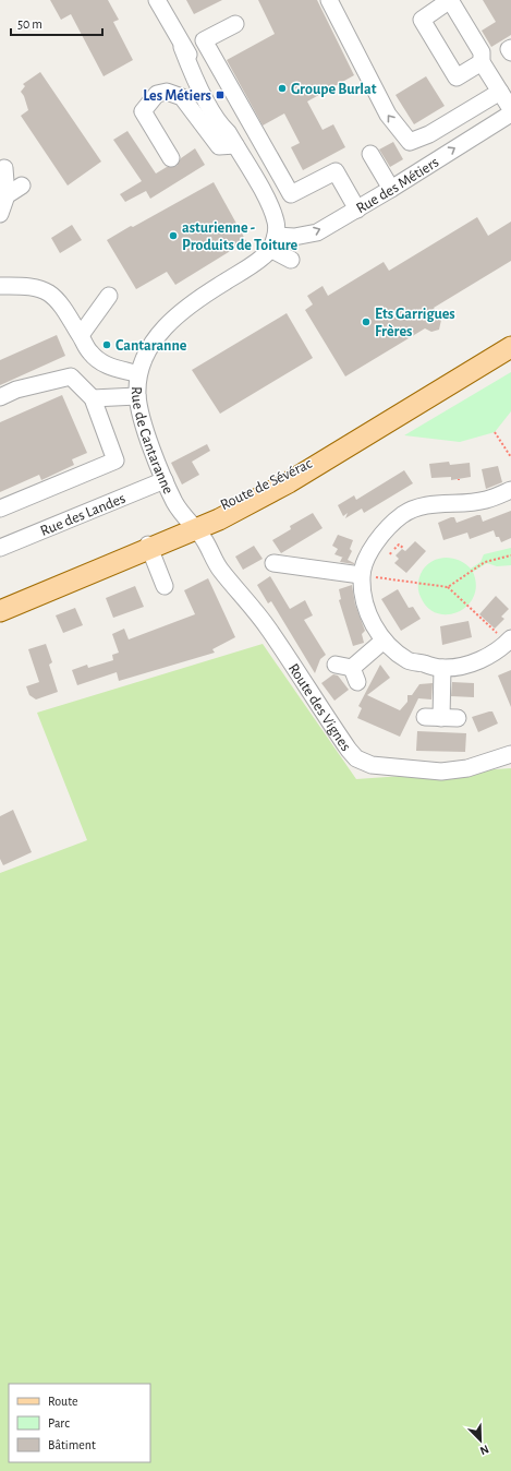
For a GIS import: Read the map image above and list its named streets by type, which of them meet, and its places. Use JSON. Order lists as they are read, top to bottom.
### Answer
{
  "streets": {
    "main road": ["Route de Sévérac"],
    "street": [
      "Rue des Métiers",
      "Rue de Cantaranne",
      "Rue des Landes",
      "Route des Vignes"
    ]
  },
  "crossings": [
    ["Rue des Métiers", "Rue de Cantaranne"],
    ["Rue de Cantaranne", "Route de Sévérac"],
    ["Rue de Cantaranne", "Rue des Landes"],
    ["Rue de Cantaranne", "Route des Vignes"],
    ["Route de Sévérac", "Route des Vignes"]
  ],
  "places": {
    "other": [
      "Groupe Burlat",
      "asturienne - Produits de Toiture",
      "Ets Garrigues Frères",
      "Cantaranne"
    ],
    "transit": ["Les Métiers"]
  },
  "legend": ["Route", "Parc", "Bâtiment"],
  "scale_bar": "50 m",
  "north": "bottom right"
}
